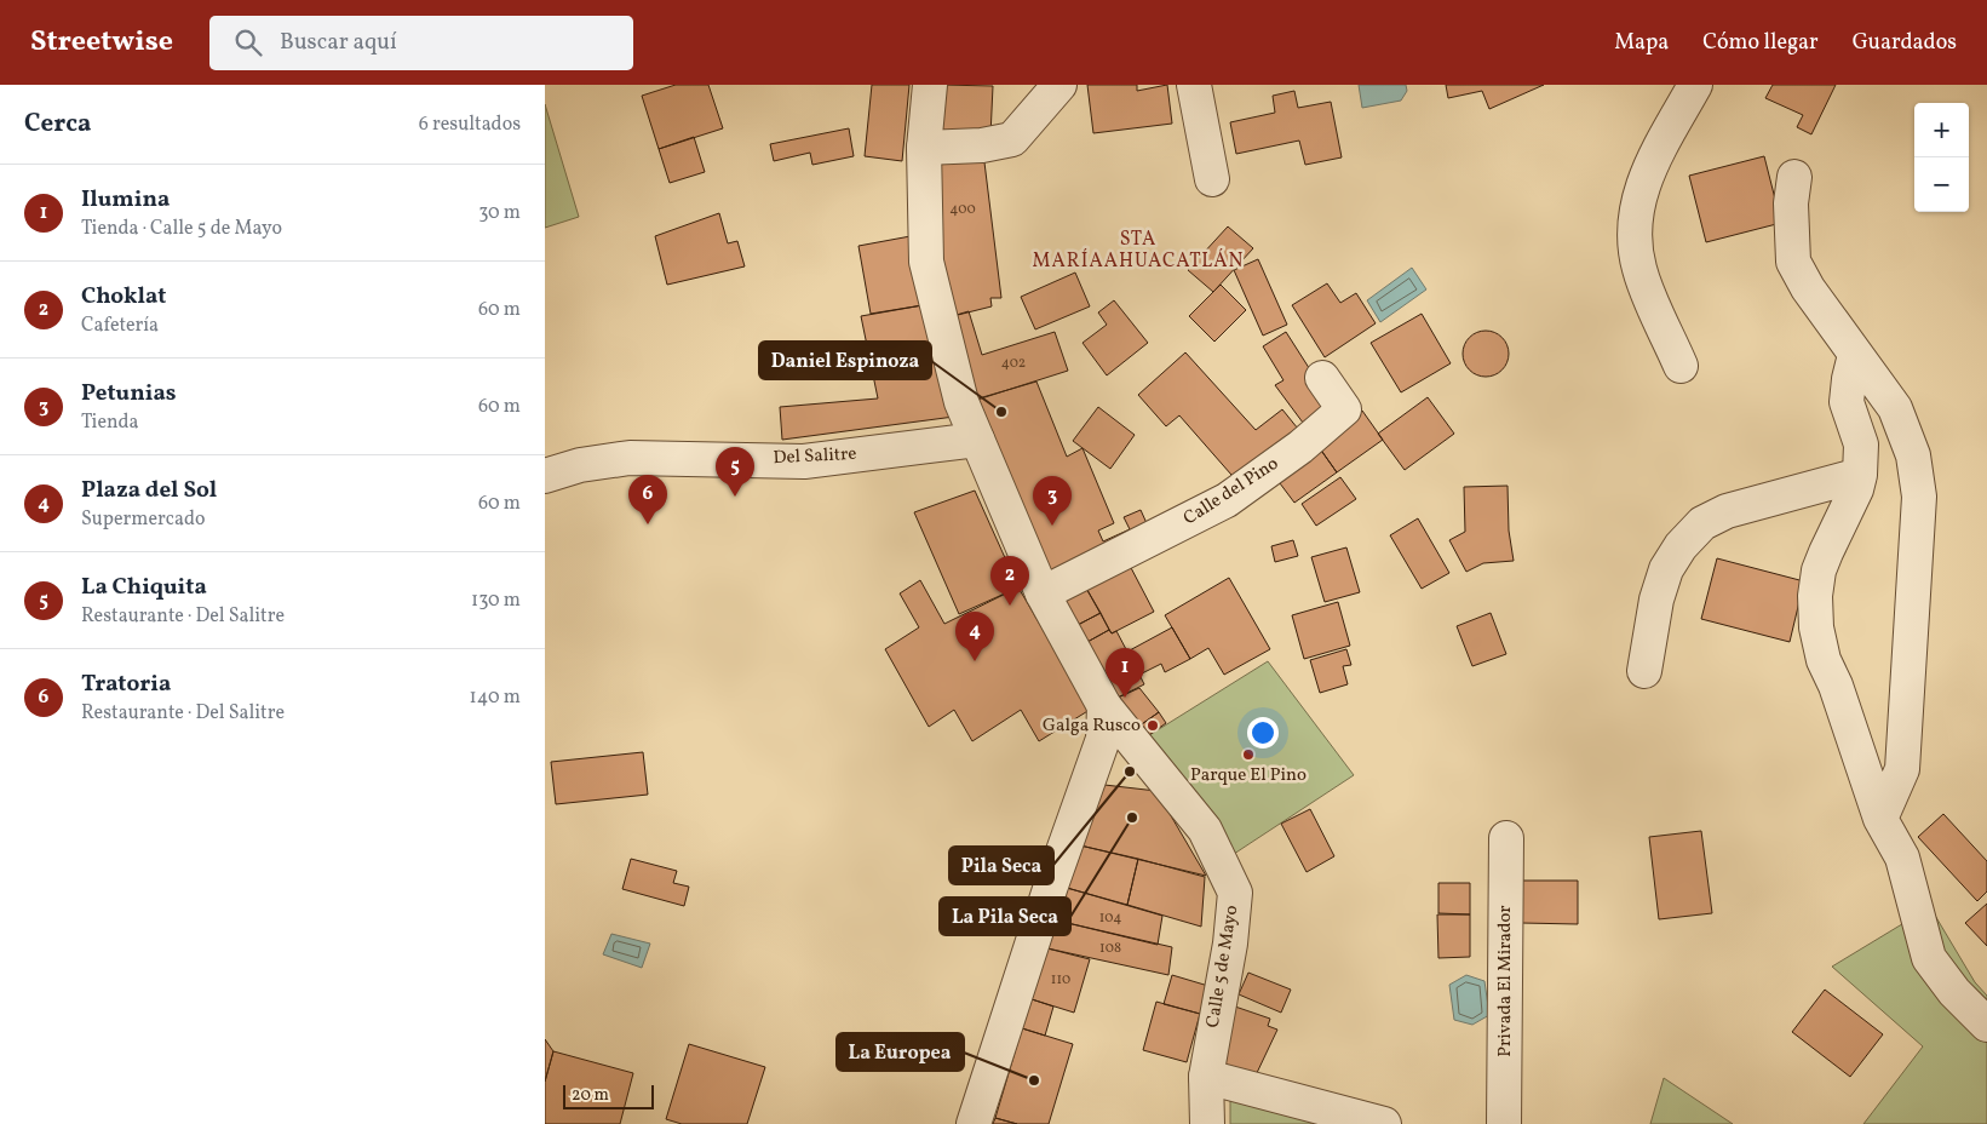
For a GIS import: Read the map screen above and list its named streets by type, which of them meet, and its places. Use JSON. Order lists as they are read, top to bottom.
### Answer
{
  "streets": {
    "street": [
      "Del Salitre",
      "Calle del Pino",
      "Calle 5 de Mayo",
      "Privada El Mirador"
    ]
  },
  "crossings": [
    ["Del Salitre", "Calle 5 de Mayo"],
    ["Calle del Pino", "Calle 5 de Mayo"]
  ],
  "districts": ["STA MARÍAAHUACATLÁN"],
  "places": [
    "Daniel Espinoza",
    "Galga Rusco",
    "Parque El Pino",
    "Pila Seca",
    "La Pila Seca",
    "La Europea"
  ],
  "house_numbers": [
    "400",
    "402",
    "104",
    "108",
    "110"
  ],
  "scale_bar": "20 m",
  "page": {
    "header": "Streetwise",
    "search": "Buscar aquí",
    "nav": ["Mapa", "Cómo llegar", "Guardados"],
    "heading": ["Cerca", "6 resultados"],
    "map_buttons": ["+", "−"],
    "list": [
      {
        "mark": "1",
        "name": "Ilumina",
        "note": "Tienda · Calle 5 de Mayo",
        "value": "30 m"
      },
      {
        "mark": "2",
        "name": "Choklat",
        "note": "Cafetería",
        "value": "60 m"
      },
      {
        "mark": "3",
        "name": "Petunias",
        "note": "Tienda",
        "value": "60 m"
      },
      {
        "mark": "4",
        "name": "Plaza del Sol",
        "note": "Supermercado",
        "value": "60 m"
      },
      {
        "mark": "5",
        "name": "La Chiquita",
        "note": "Restaurante · Del Salitre",
        "value": "130 m"
      },
      {
        "mark": "6",
        "name": "Tratoria",
        "note": "Restaurante · Del Salitre",
        "value": "140 m"
      }
    ],
    "pins": [
      "5",
      "6",
      "3",
      "2",
      "4",
      "1"
    ],
    "scale": "20 m"
  }
}
